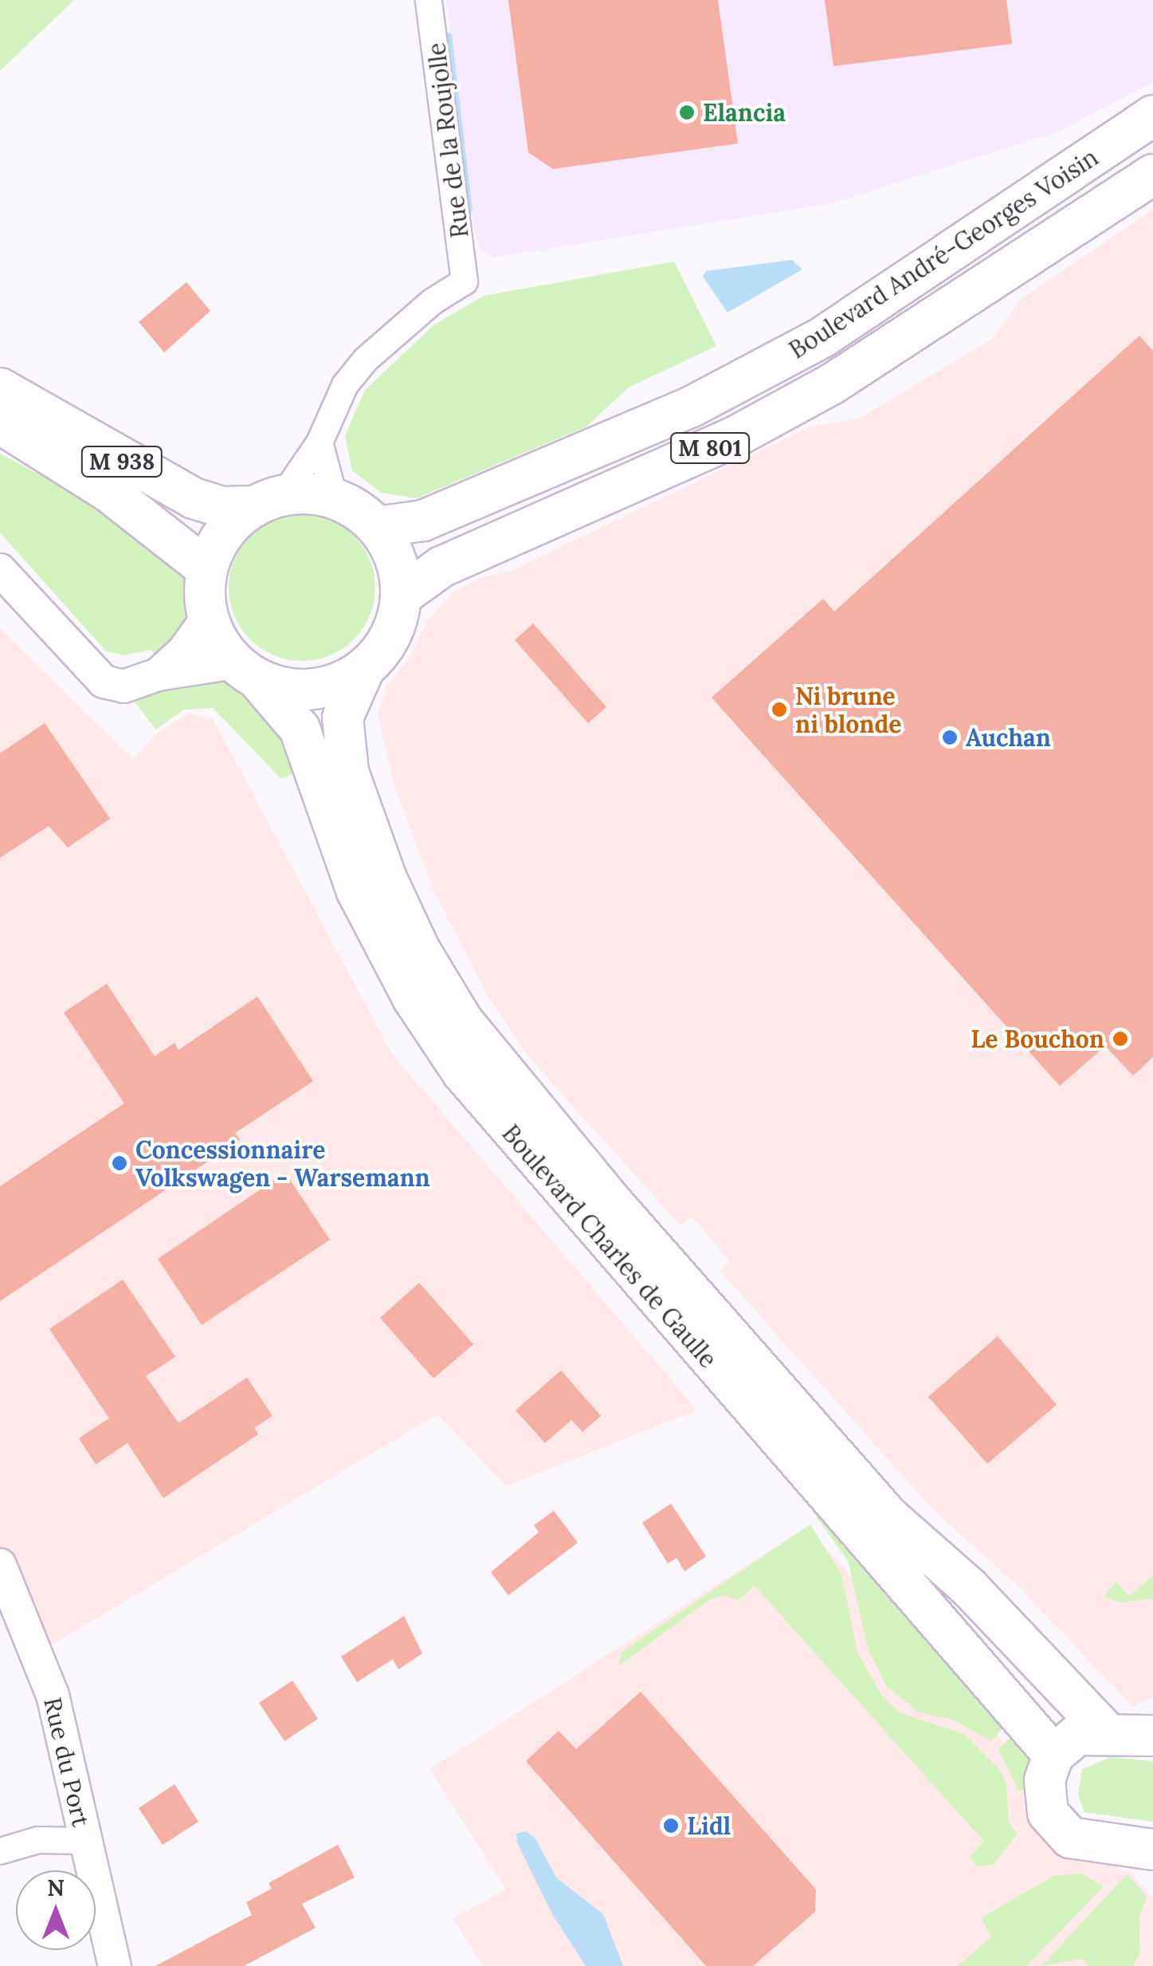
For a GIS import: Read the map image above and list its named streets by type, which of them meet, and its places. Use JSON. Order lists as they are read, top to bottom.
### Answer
{
  "streets": {
    "main road": [
      "Boulevard André-Georges Voisin",
      "M 801",
      "M 938",
      "Boulevard Charles de Gaulle"
    ],
    "street": ["Rue de la Roujolle", "Rue du Port"]
  },
  "crossings": [
    ["Boulevard André-Georges Voisin", "M 938"],
    ["Boulevard André-Georges Voisin", "Boulevard Charles de Gaulle"],
    ["M 938", "Boulevard Charles de Gaulle"]
  ],
  "places": [
    "Elancia",
    "Ni brune ni blonde",
    "Auchan",
    "Le Bouchon",
    "Concessionnaire Volkswagen - Warsemann",
    "Lidl"
  ],
  "north": "top"
}
